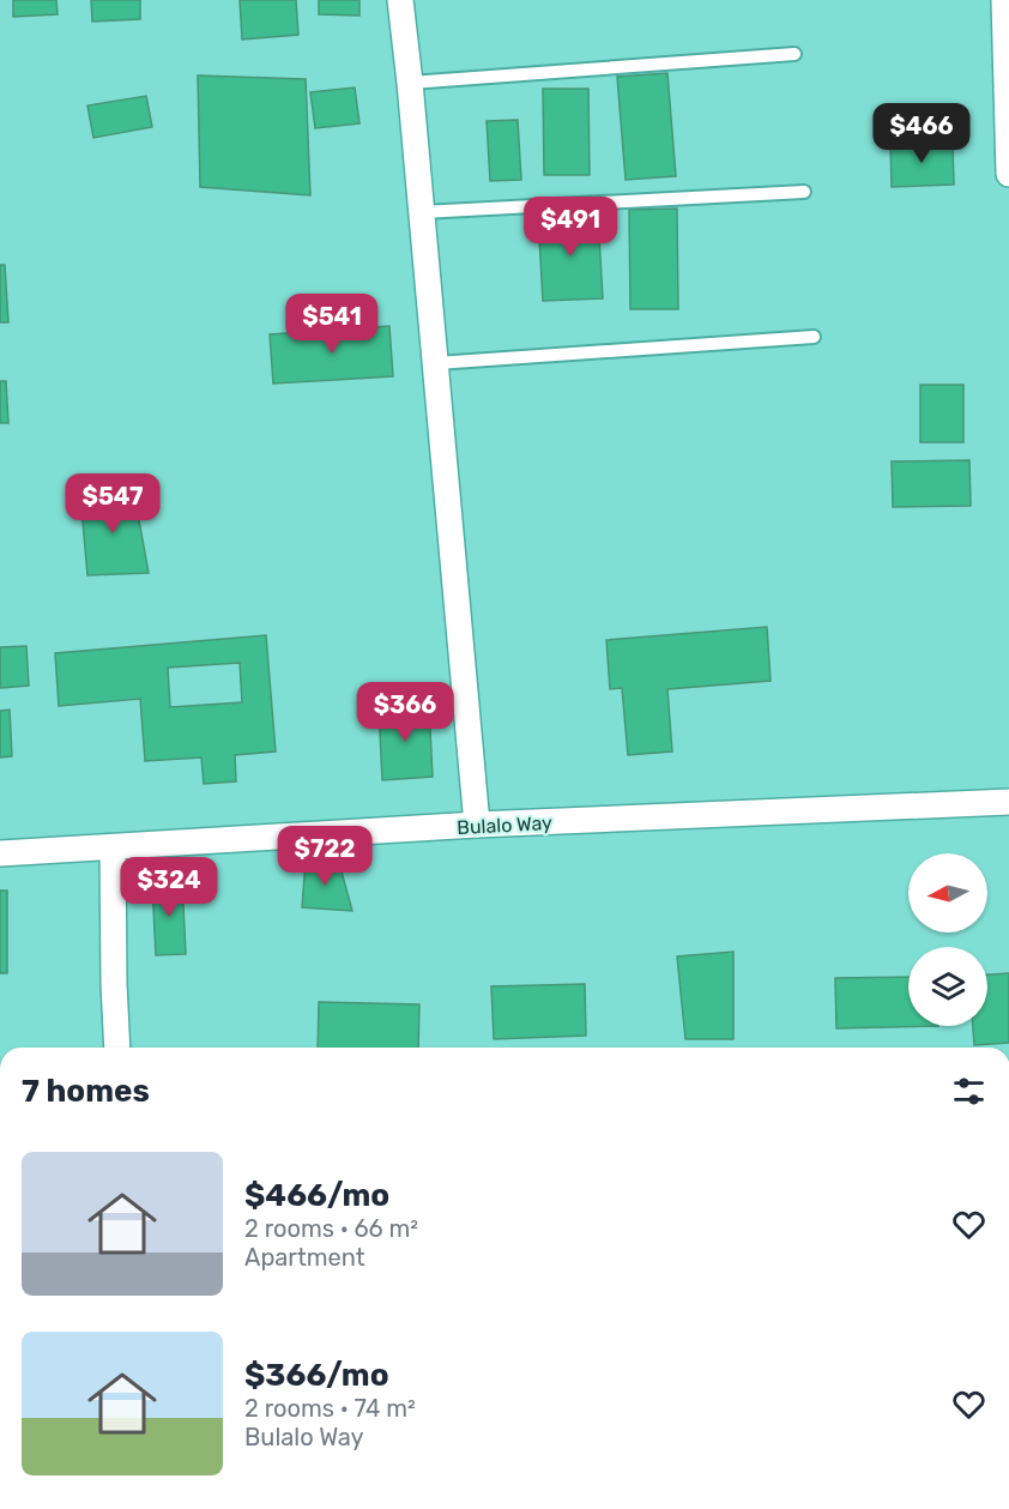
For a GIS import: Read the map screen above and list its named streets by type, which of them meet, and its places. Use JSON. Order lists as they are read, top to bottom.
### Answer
{
  "streets": {
    "street": ["Bulalo Way"]
  },
  "north": "left",
  "page": {
    "price": [
      "$466",
      "$491",
      "$541",
      "$547",
      "$366",
      "$722",
      "$324"
    ],
    "heading": "7 homes",
    "list": [
      {
        "name": "$466/mo",
        "note": "2 rooms · 66 m² · Apartment"
      },
      {
        "name": "$366/mo",
        "note": "2 rooms · 74 m² · Bulalo Way"
      }
    ]
  }
}
